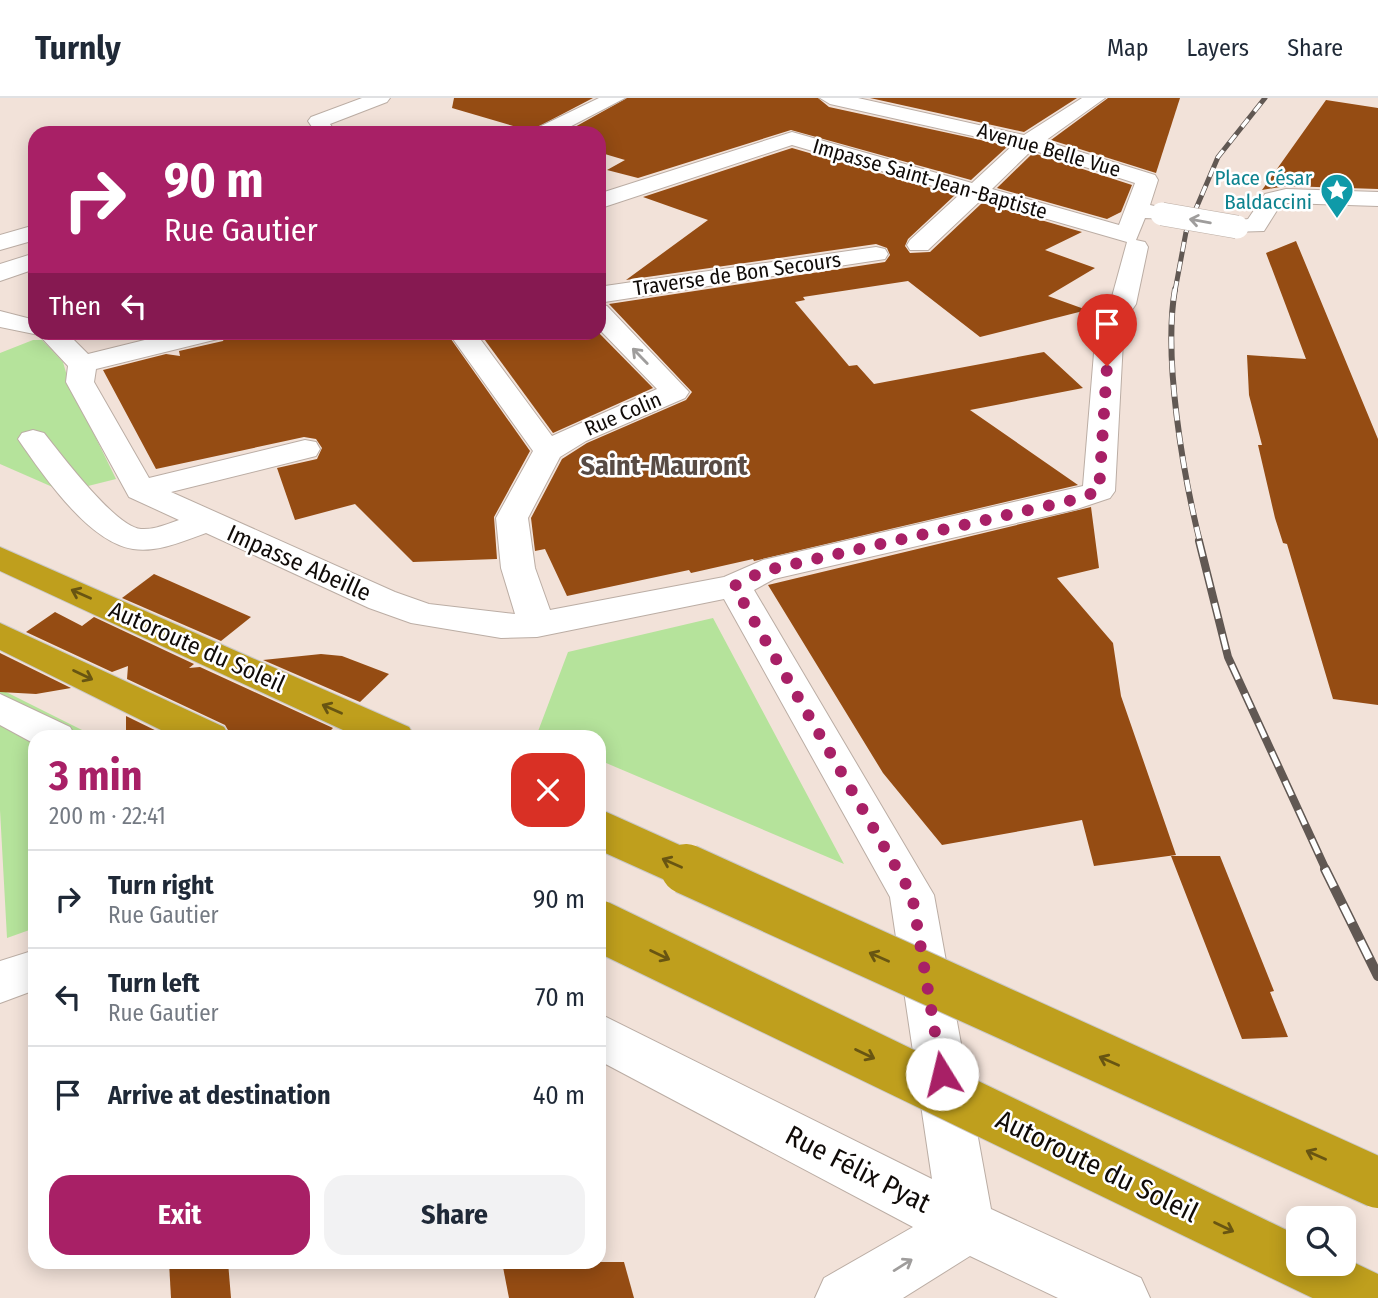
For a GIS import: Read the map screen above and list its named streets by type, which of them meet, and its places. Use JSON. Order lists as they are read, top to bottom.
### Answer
{
  "streets": {
    "highway": ["Autoroute du Soleil"],
    "street": [
      "Avenue Belle Vue",
      "Impasse Saint-Jean-Baptiste",
      "Traverse de Bon Secours",
      "Rue Colin",
      "Impasse Abeille",
      "Rue Félix Pyat"
    ]
  },
  "crossings": [
    ["Avenue Belle Vue", "Impasse Saint-Jean-Baptiste"]
  ],
  "one_way": ["Avenue Belle Vue"],
  "districts": ["Saint-Mauront"],
  "places": {
    "place": ["Place César Baldaccini"]
  },
  "page": {
    "header": "Turnly",
    "nav": ["Map", "Layers", "Share"],
    "turn": ["90 m", "Rue Gautier"],
    "then": "Then",
    "heading": ["3 min", "200 m · 22:41"],
    "list": [
      {
        "name": "Turn right",
        "note": "Rue Gautier",
        "value": "90 m"
      },
      {
        "name": "Turn left",
        "note": "Rue Gautier",
        "value": "70 m"
      },
      {
        "name": "Arrive at destination",
        "value": "40 m"
      }
    ],
    "buttons": ["Exit", "Share"]
  }
}
